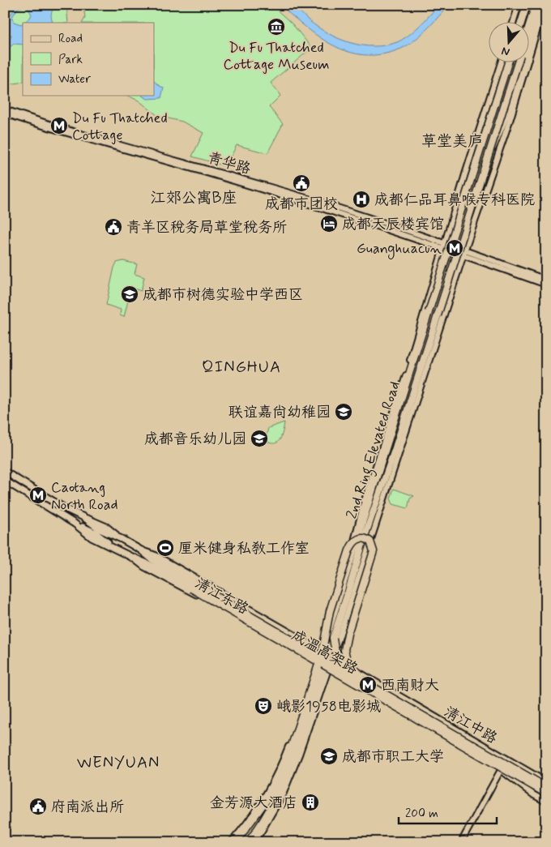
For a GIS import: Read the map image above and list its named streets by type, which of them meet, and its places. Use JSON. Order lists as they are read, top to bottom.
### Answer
{
  "streets": {
    "highway": ["2nd Ring Elevated Road", "成温高架路"],
    "main road": ["青华路", "清江东路", "清江中路"]
  },
  "crossings": [
    ["2nd Ring Elevated Road", "清江东路"],
    ["2nd Ring Elevated Road", "清江中路"],
    ["清江东路", "成温高架路"],
    ["清江东路", "清江中路"],
    ["成温高架路", "清江中路"]
  ],
  "districts": [
    "草堂美庐",
    "江郊公寓B座",
    "QINGHUA",
    "WENYUAN"
  ],
  "places": {
    "museum": ["Du Fu Thatched Cottage Museum"],
    "metro station": [
      "Du Fu Thatched Cottage",
      "Guanghuacun",
      "Caotang North Road",
      "西南财大"
    ],
    "public building": ["成都市团校", "青羊区税务局草堂税务所", "府南派出所"],
    "hospital": ["成都仁品耳鼻喉专科医院"],
    "hotel": ["成都天辰楼宾馆"],
    "school or university": [
      "成都市树德实验中学西区",
      "联谊嘉尚幼稚园",
      "成都音乐幼儿园",
      "成都市职工大学"
    ],
    "sports": ["厘米健身私教工作室"],
    "theatre": ["峨影1958电影城"],
    "building": ["金芳源大酒店"]
  },
  "legend": ["Road", "Park", "Water"],
  "scale_bar": "200 m",
  "north": "bottom"
}
